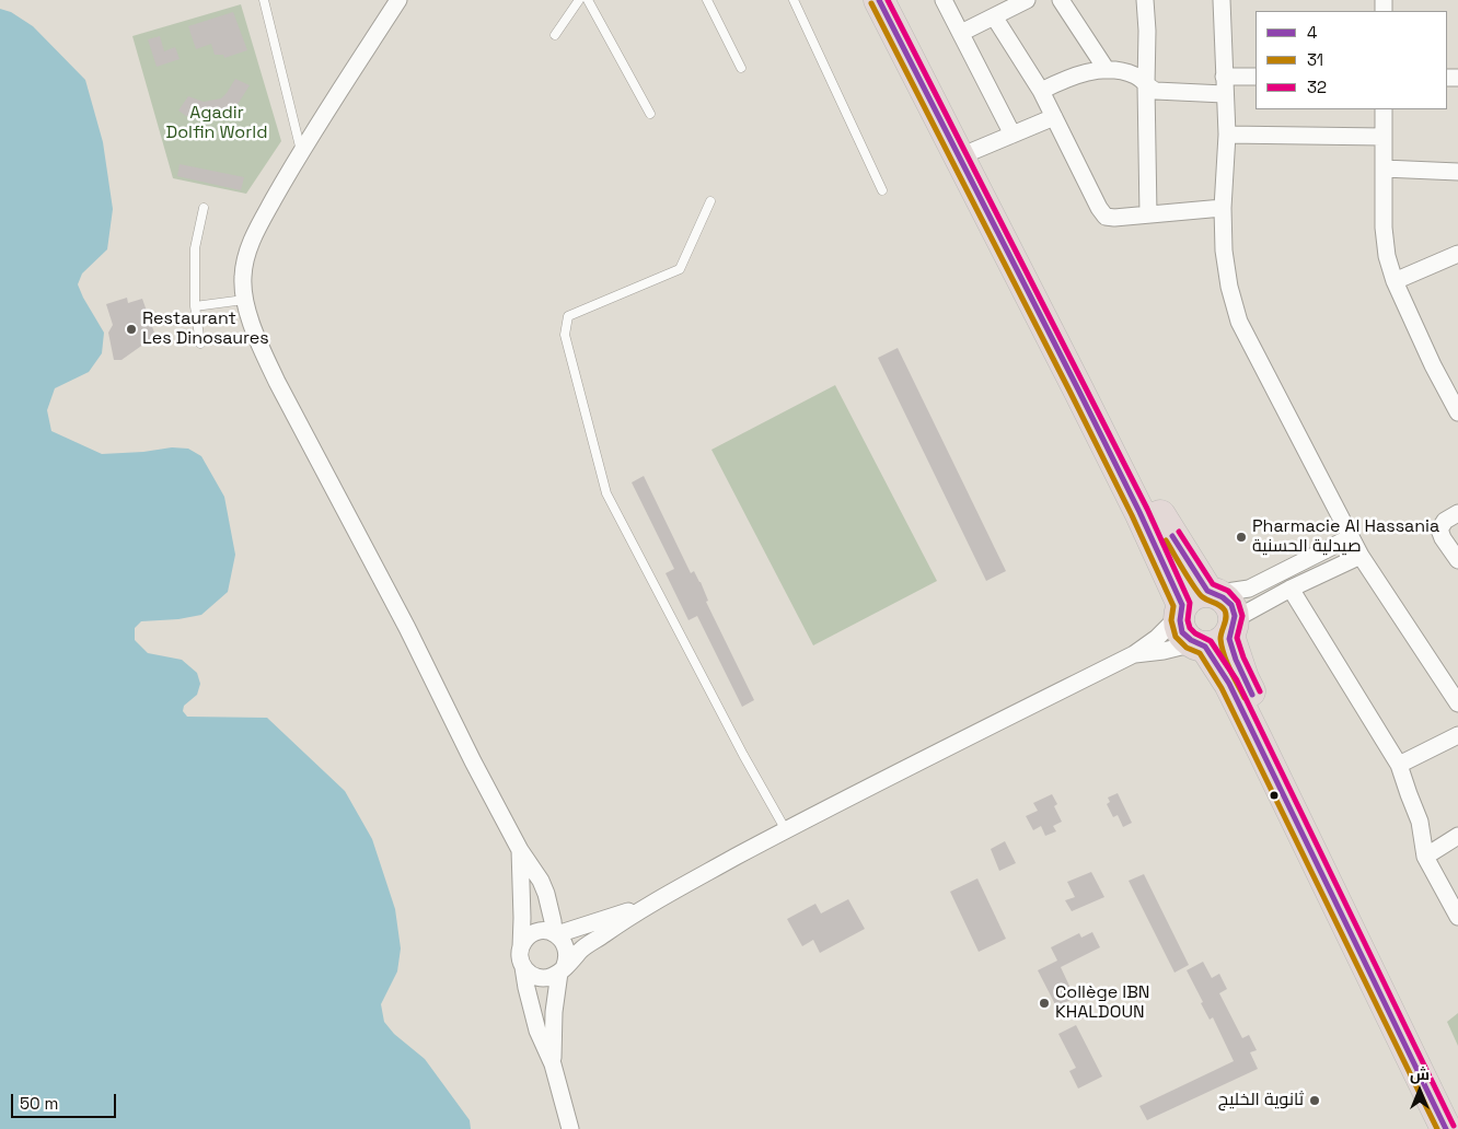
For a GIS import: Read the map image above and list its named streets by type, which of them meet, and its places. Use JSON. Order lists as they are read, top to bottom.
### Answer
{
  "parks": ["Agadir Dolfin World"],
  "places": [
    "Restaurant Les Dinosaures",
    "Pharmacie Al Hassania صيدلية الحسنية",
    "Collège IBN KHALDOUN",
    "ثانوية الخليج"
  ],
  "lines": ["transit line 4", "transit line 32", "transit line 31"],
  "legend": ["4", "31", "32"],
  "scale_bar": "50 m",
  "north": "top"
}
